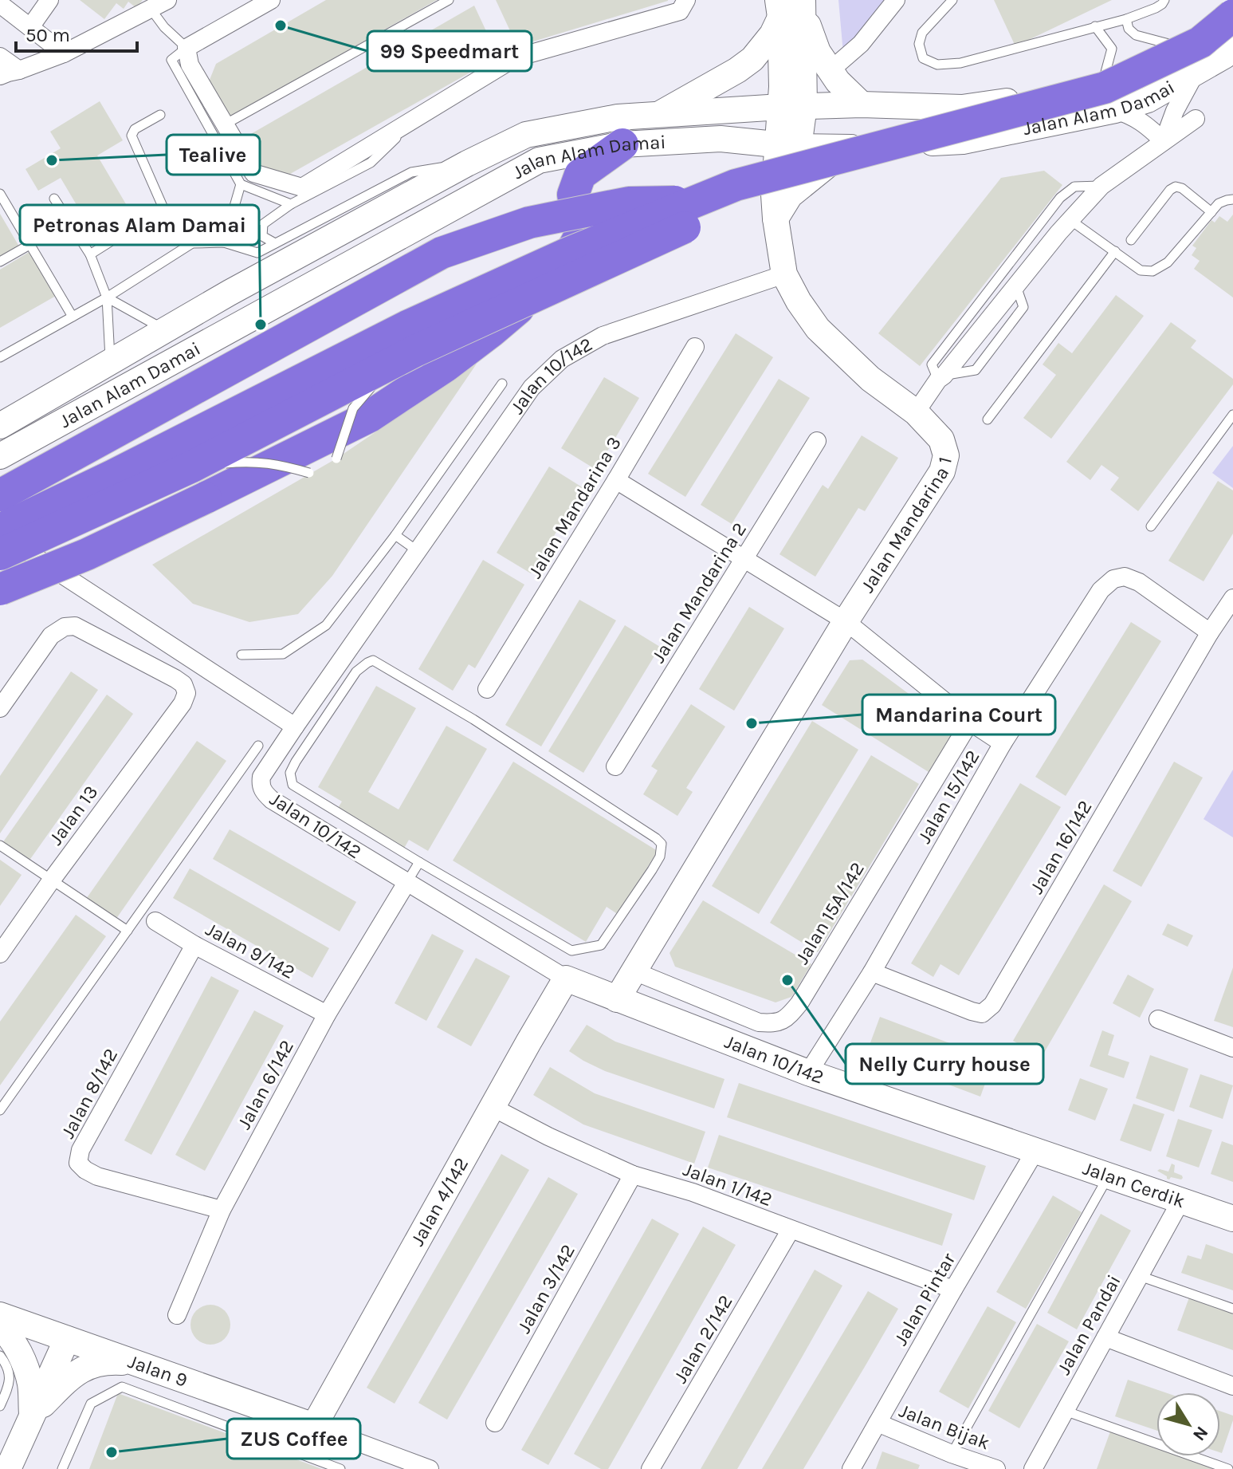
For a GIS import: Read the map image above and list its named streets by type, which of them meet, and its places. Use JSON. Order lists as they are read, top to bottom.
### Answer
{
  "streets": {
    "street": [
      "Jalan Alam Damai",
      "Jalan 10/142",
      "Jalan Mandarina 3",
      "Jalan Mandarina 1",
      "Jalan Mandarina 2",
      "Jalan 15/142",
      "Jalan 13",
      "Jalan 16/142",
      "Jalan 15A/142",
      "Jalan 9/142",
      "Jalan 6/142",
      "Jalan 8/142",
      "Jalan 1/142",
      "Jalan Cerdik",
      "Jalan 4/142",
      "Jalan 3/142",
      "Jalan Pintar",
      "Jalan Pandai",
      "Jalan 2/142",
      "Jalan 9",
      "Jalan Bijak"
    ]
  },
  "crossings": [
    ["Jalan Alam Damai", "Jalan Mandarina 1"],
    ["Jalan 10/142", "Jalan Mandarina 1"],
    ["Jalan 10/142", "Jalan 15/142"],
    ["Jalan 10/142", "Jalan 6/142"],
    ["Jalan 10/142", "Jalan Cerdik"],
    ["Jalan 10/142", "Jalan 4/142"],
    ["Jalan 10/142", "Jalan Pintar"],
    ["Jalan Mandarina 1", "Jalan 15A/142"],
    ["Jalan 15/142", "Jalan 16/142"],
    ["Jalan 9/142", "Jalan 6/142"],
    ["Jalan 9/142", "Jalan 8/142"],
    ["Jalan 6/142", "Jalan 8/142"],
    ["Jalan 1/142", "Jalan 4/142"],
    ["Jalan 1/142", "Jalan 3/142"],
    ["Jalan 1/142", "Jalan Pintar"],
    ["Jalan 1/142", "Jalan 2/142"],
    ["Jalan Cerdik", "Jalan Pintar"],
    ["Jalan Cerdik", "Jalan Pandai"],
    ["Jalan 4/142", "Jalan 9"],
    ["Jalan Pintar", "Jalan Bijak"]
  ],
  "places": [
    "99 Speedmart",
    "Tealive",
    "Petronas Alam Damai",
    "Mandarina Court",
    "Nelly Curry house",
    "ZUS Coffee"
  ],
  "scale_bar": "50 m",
  "north": "bottom right"
}
